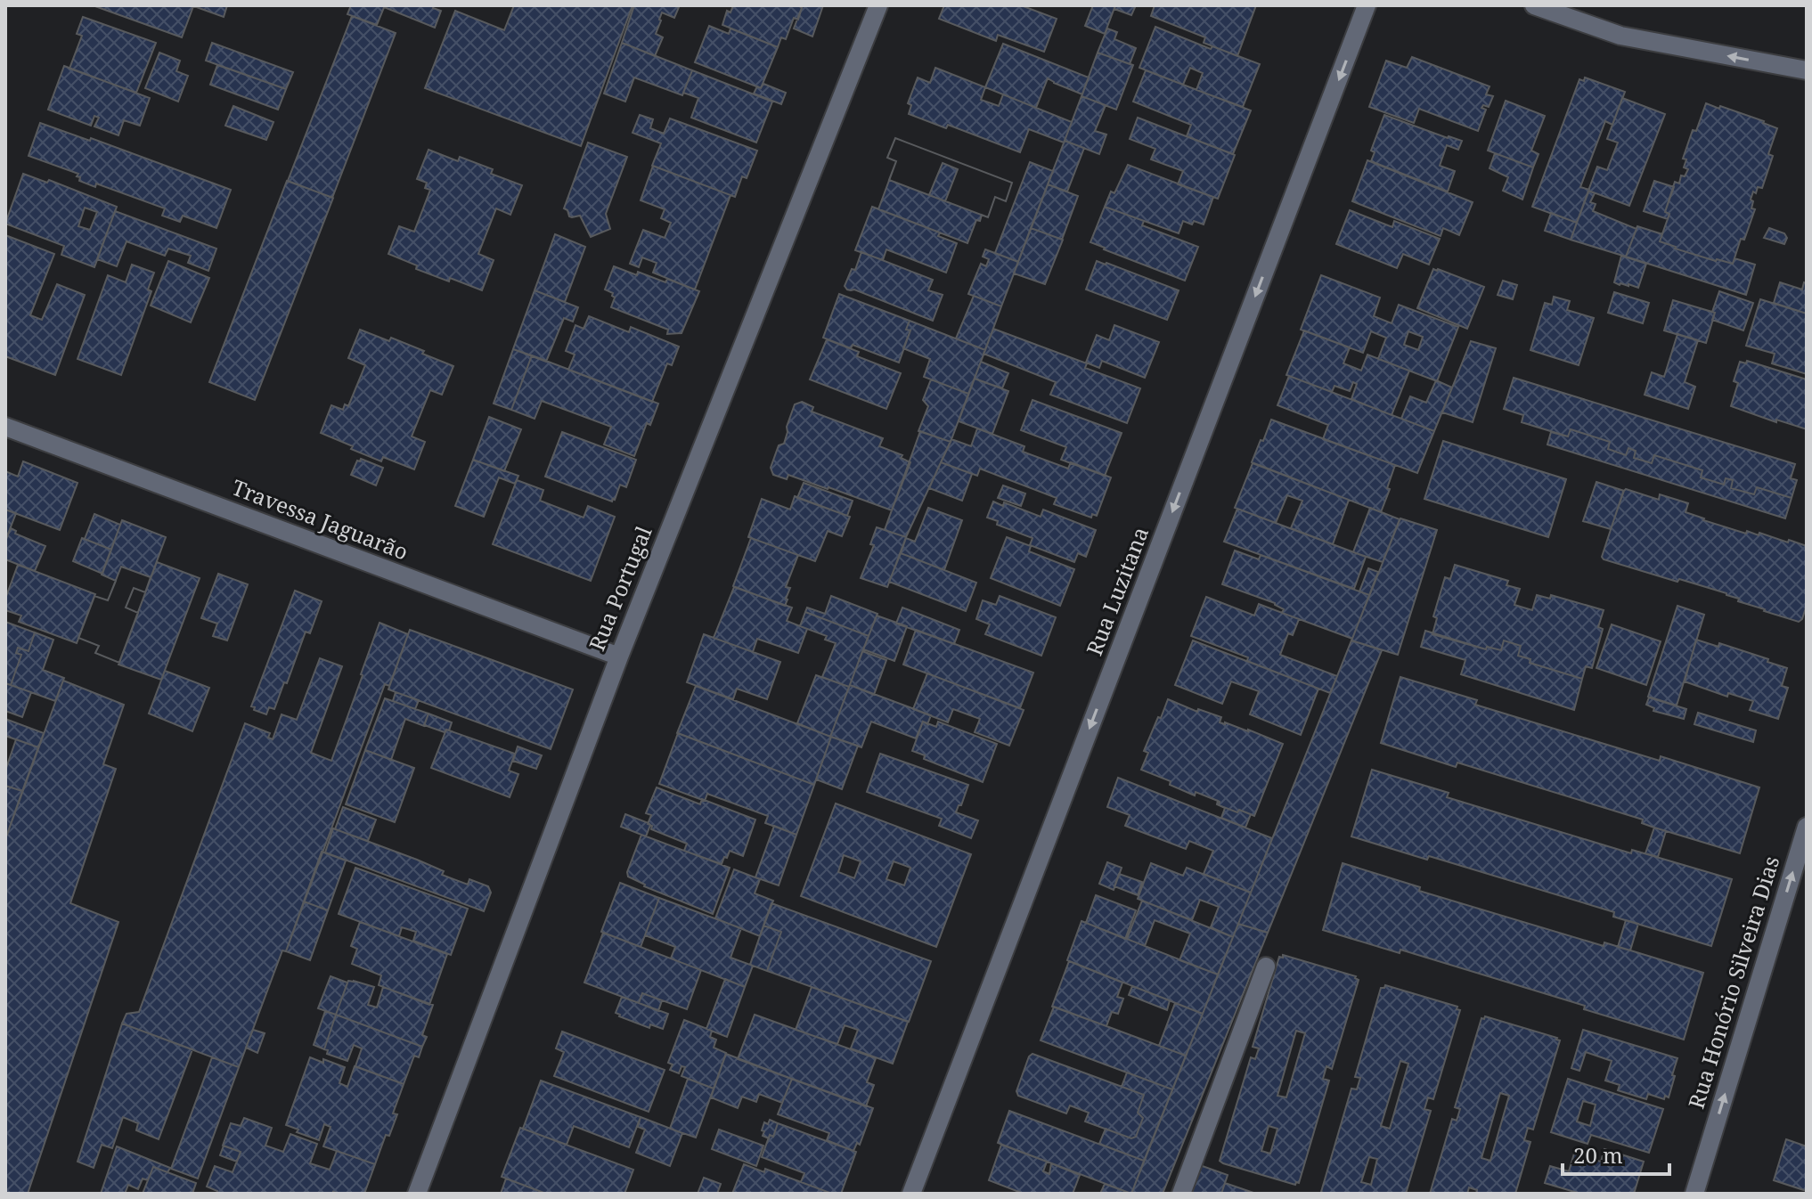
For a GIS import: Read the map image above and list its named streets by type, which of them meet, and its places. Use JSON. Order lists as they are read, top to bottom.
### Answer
{
  "streets": {
    "street": [
      "Travessa Jaguarão",
      "Rua Portugal",
      "Rua Luzitana",
      "Rua Honório Silveira Dias"
    ]
  },
  "crossings": [
    ["Travessa Jaguarão", "Rua Portugal"]
  ],
  "one_way": ["Rua Luzitana", "Rua Honório Silveira Dias"],
  "scale_bar": "20 m"
}
